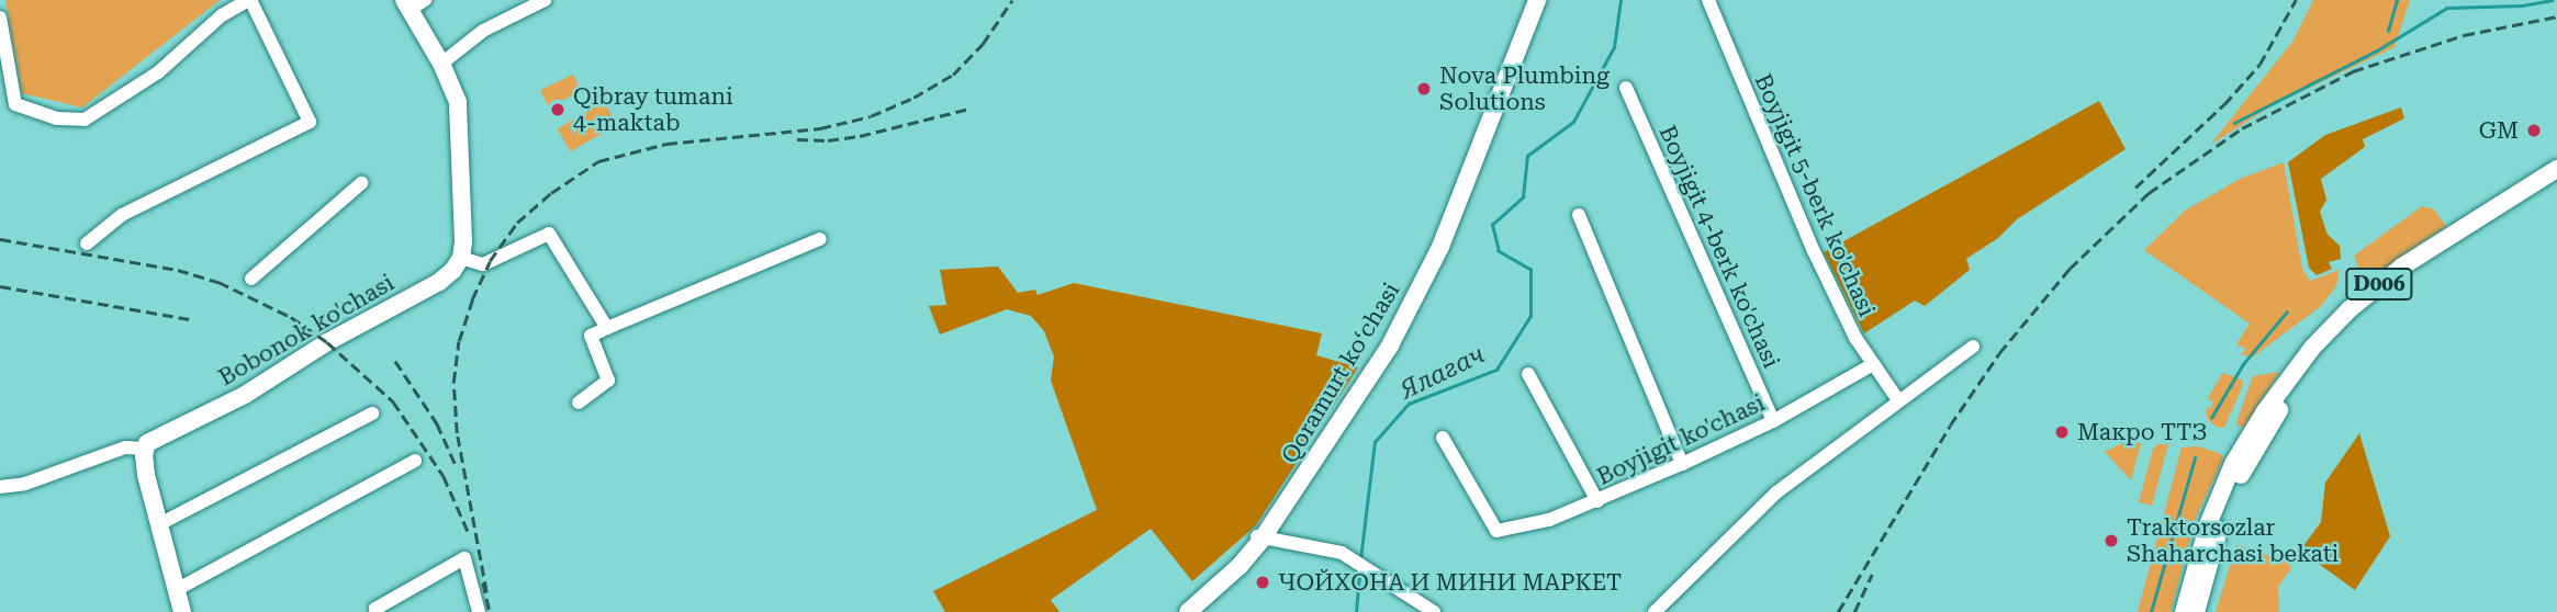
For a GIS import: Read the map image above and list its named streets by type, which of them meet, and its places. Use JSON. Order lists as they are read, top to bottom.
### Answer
{
  "streets": {
    "main road": ["D006", "Bobonok ko'chasi", "Qoramurt koʻchasi"],
    "street": ["Boyjigit 5-berk ko'chasi", "Boyjigit 4-berk ko'chasi", "Boyjigit ko'chasi"]
  },
  "crossings": [
    ["Boyjigit 5-berk ko'chasi", "Boyjigit ko'chasi"],
    ["Boyjigit 4-berk ko'chasi", "Boyjigit ko'chasi"]
  ],
  "water": ["Ялагач"],
  "places": [
    "Nova Plumbing Solutions",
    "Qibray tumani 4-maktab",
    "GM",
    "Макро ТТЗ",
    "Traktorsozlar Shaharchasi bekati",
    "ЧОЙХОНА И МИНИ МАРКЕТ"
  ]
}
